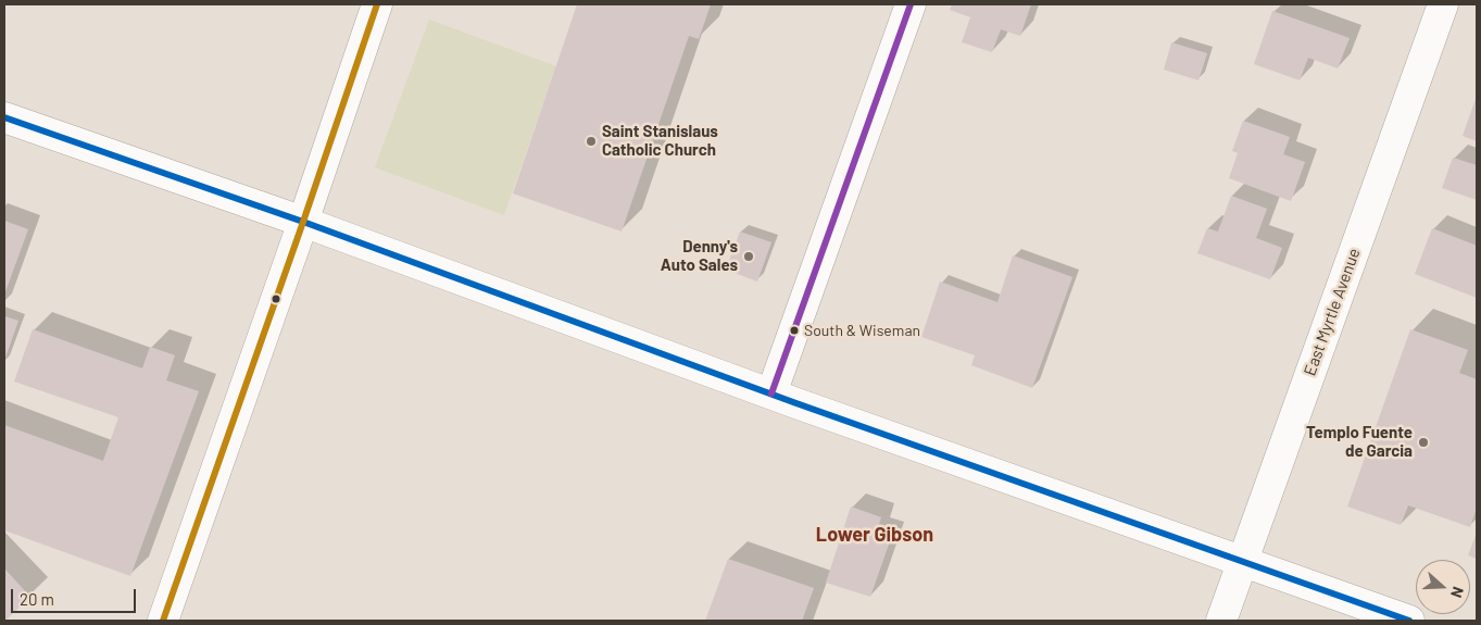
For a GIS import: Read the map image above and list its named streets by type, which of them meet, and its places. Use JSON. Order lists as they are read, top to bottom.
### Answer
{
  "streets": {
    "main road": ["East Myrtle Avenue"]
  },
  "districts": ["Lower Gibson"],
  "places": [
    "Saint Stanislaus Catholic Church",
    "Denny's Auto Sales",
    "South & Wiseman",
    "Templo Fuente de Garcia"
  ],
  "scale_bar": "20 m",
  "north": "right"
}
